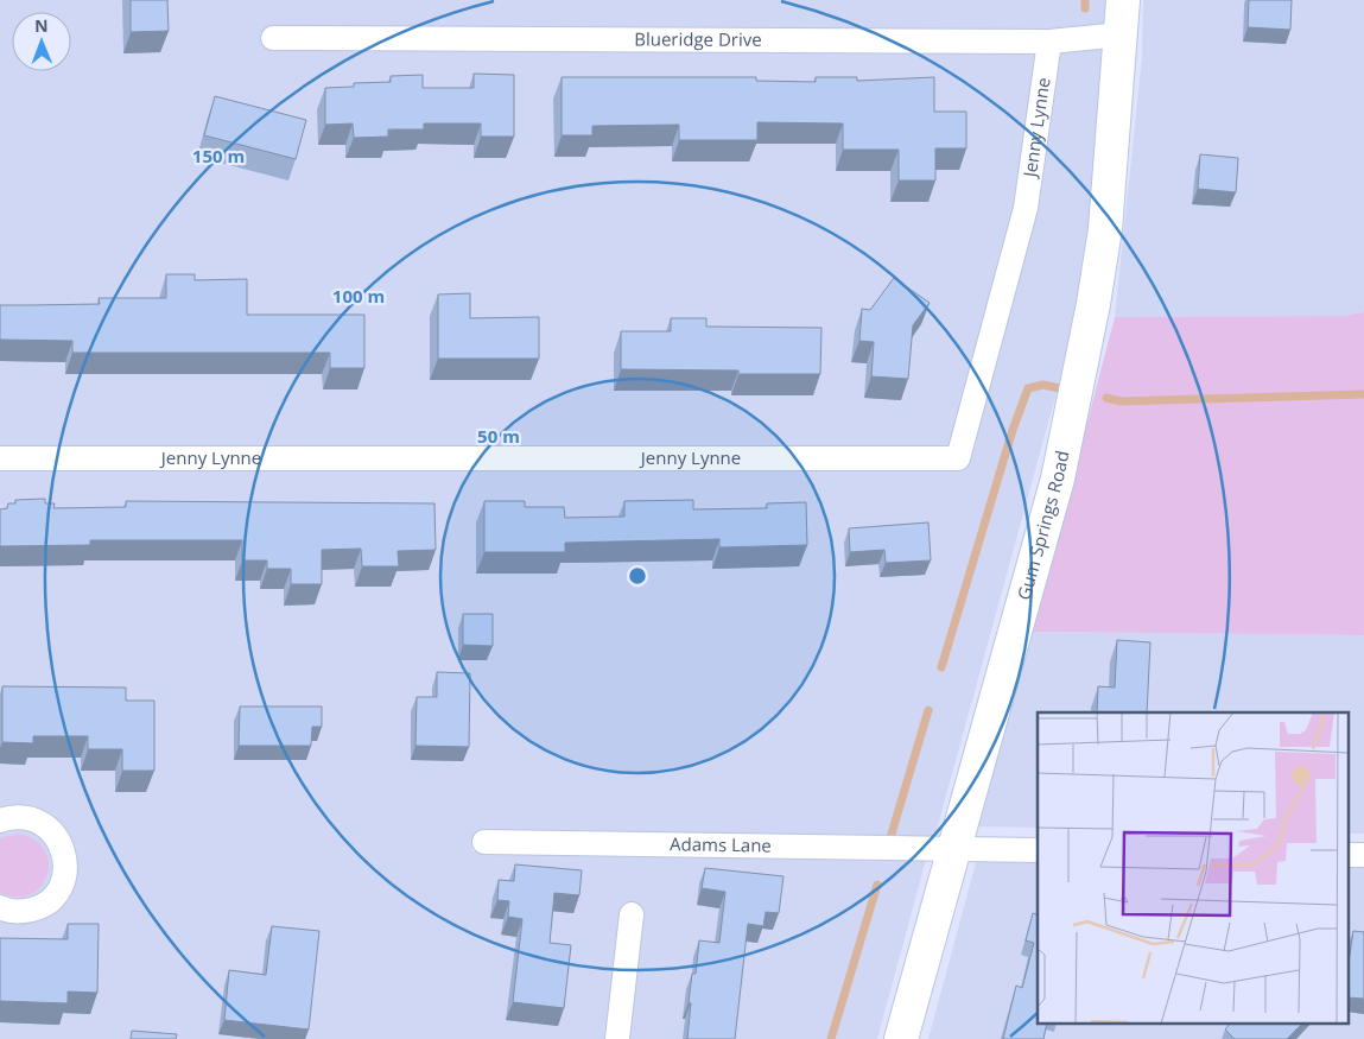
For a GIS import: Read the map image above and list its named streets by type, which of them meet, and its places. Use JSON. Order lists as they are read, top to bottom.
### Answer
{
  "streets": {
    "main road": ["Gum Springs Road"],
    "street": ["Blueridge Drive", "Jenny Lynne", "Adams Lane"]
  },
  "crossings": [
    ["Blueridge Drive", "Jenny Lynne"],
    ["Blueridge Drive", "Gum Springs Road"],
    ["Gum Springs Road", "Adams Lane"]
  ],
  "north": "top",
  "rings": ["150 m", "100 m", "50 m"]
}
